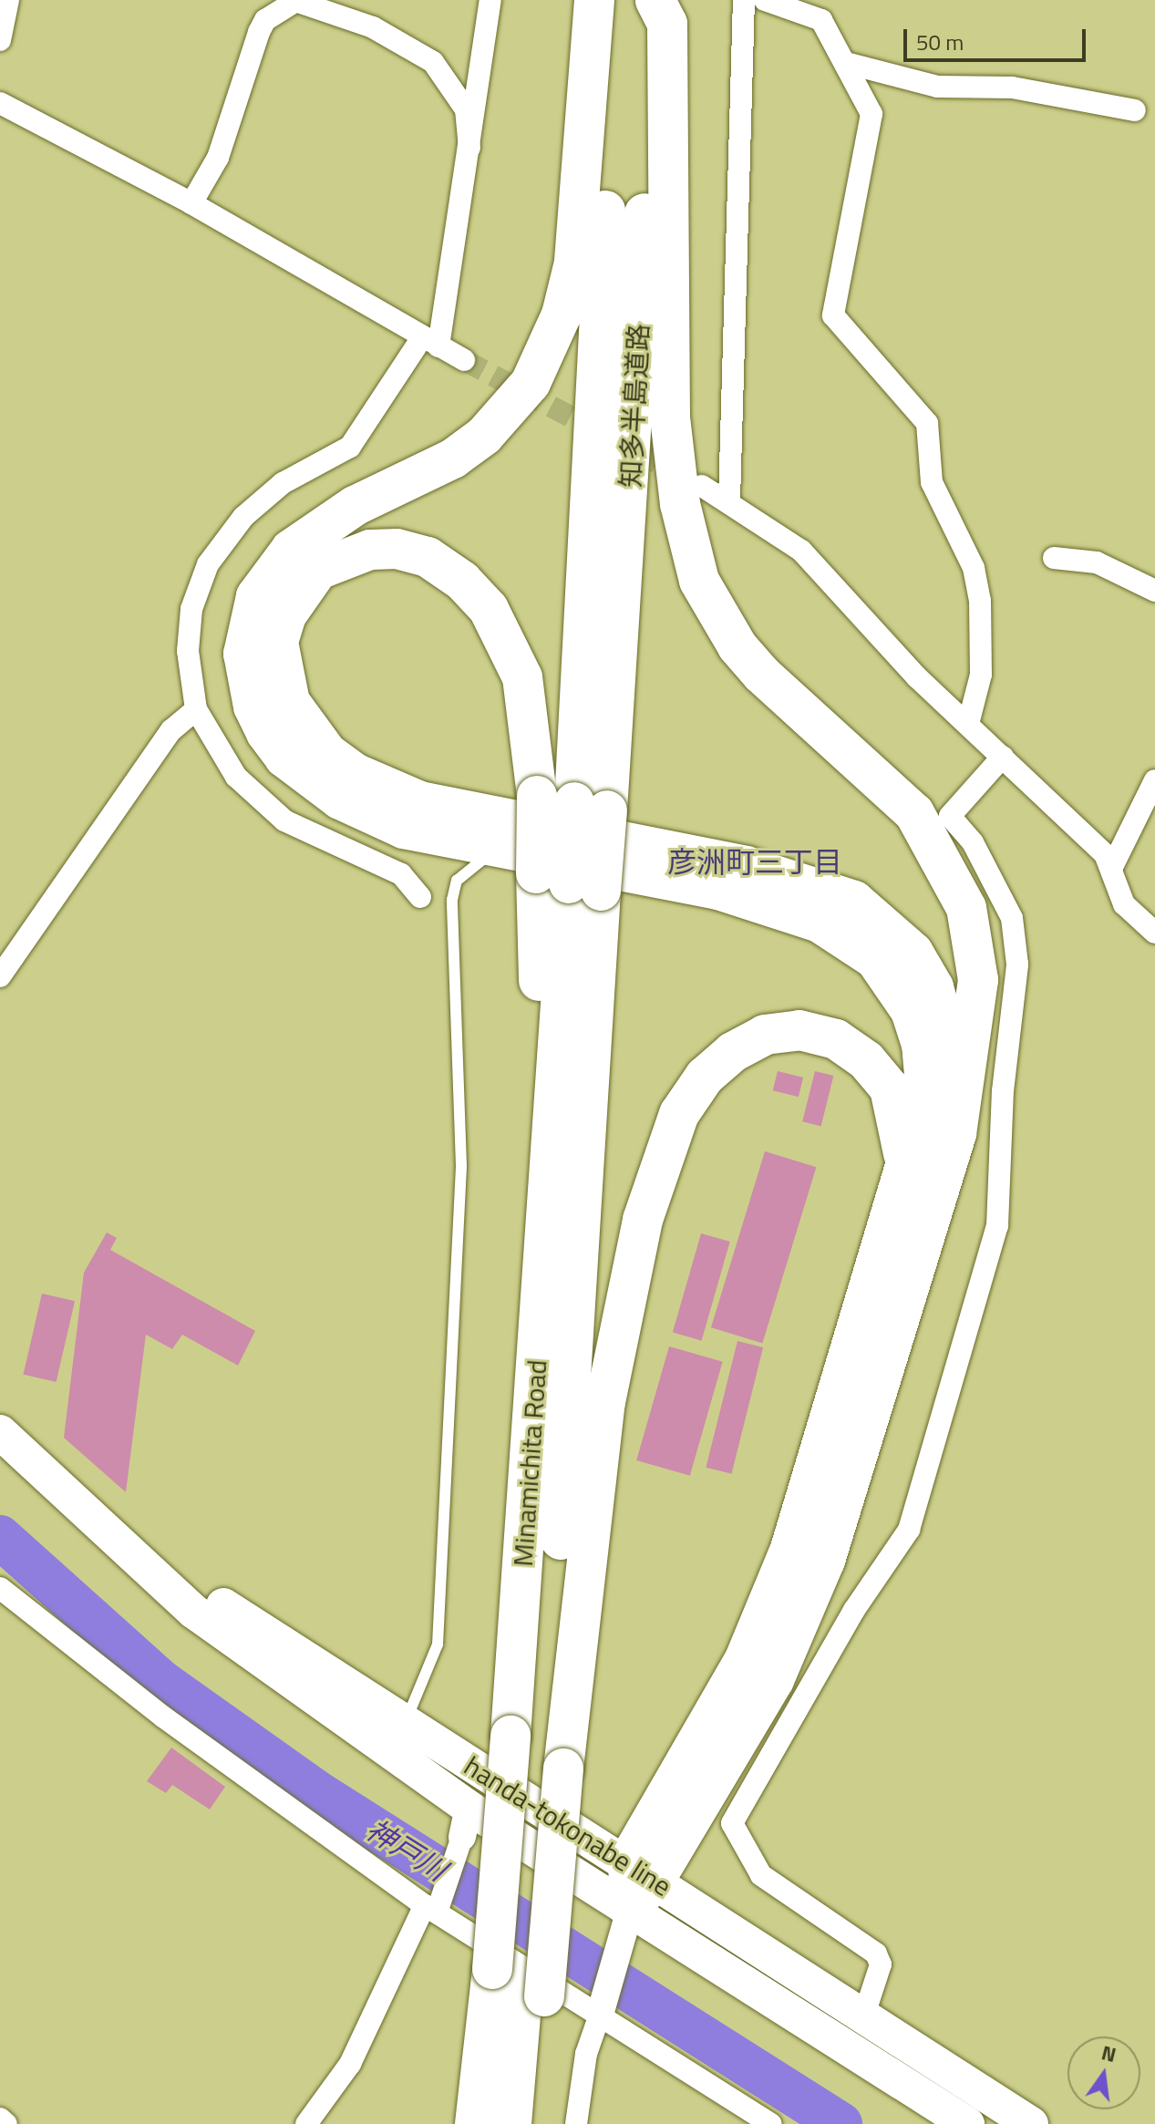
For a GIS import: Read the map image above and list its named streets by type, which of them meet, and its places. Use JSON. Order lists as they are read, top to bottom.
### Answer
{
  "streets": {
    "highway": ["知多半島道路", "Minamichita Road"],
    "main road": ["handa-tokonabe line"]
  },
  "crossings": [
    ["知多半島道路", "Minamichita Road"]
  ],
  "districts": ["彦洲町三丁目"],
  "water": ["神戸川"],
  "scale_bar": "50 m",
  "north": "top"
}
